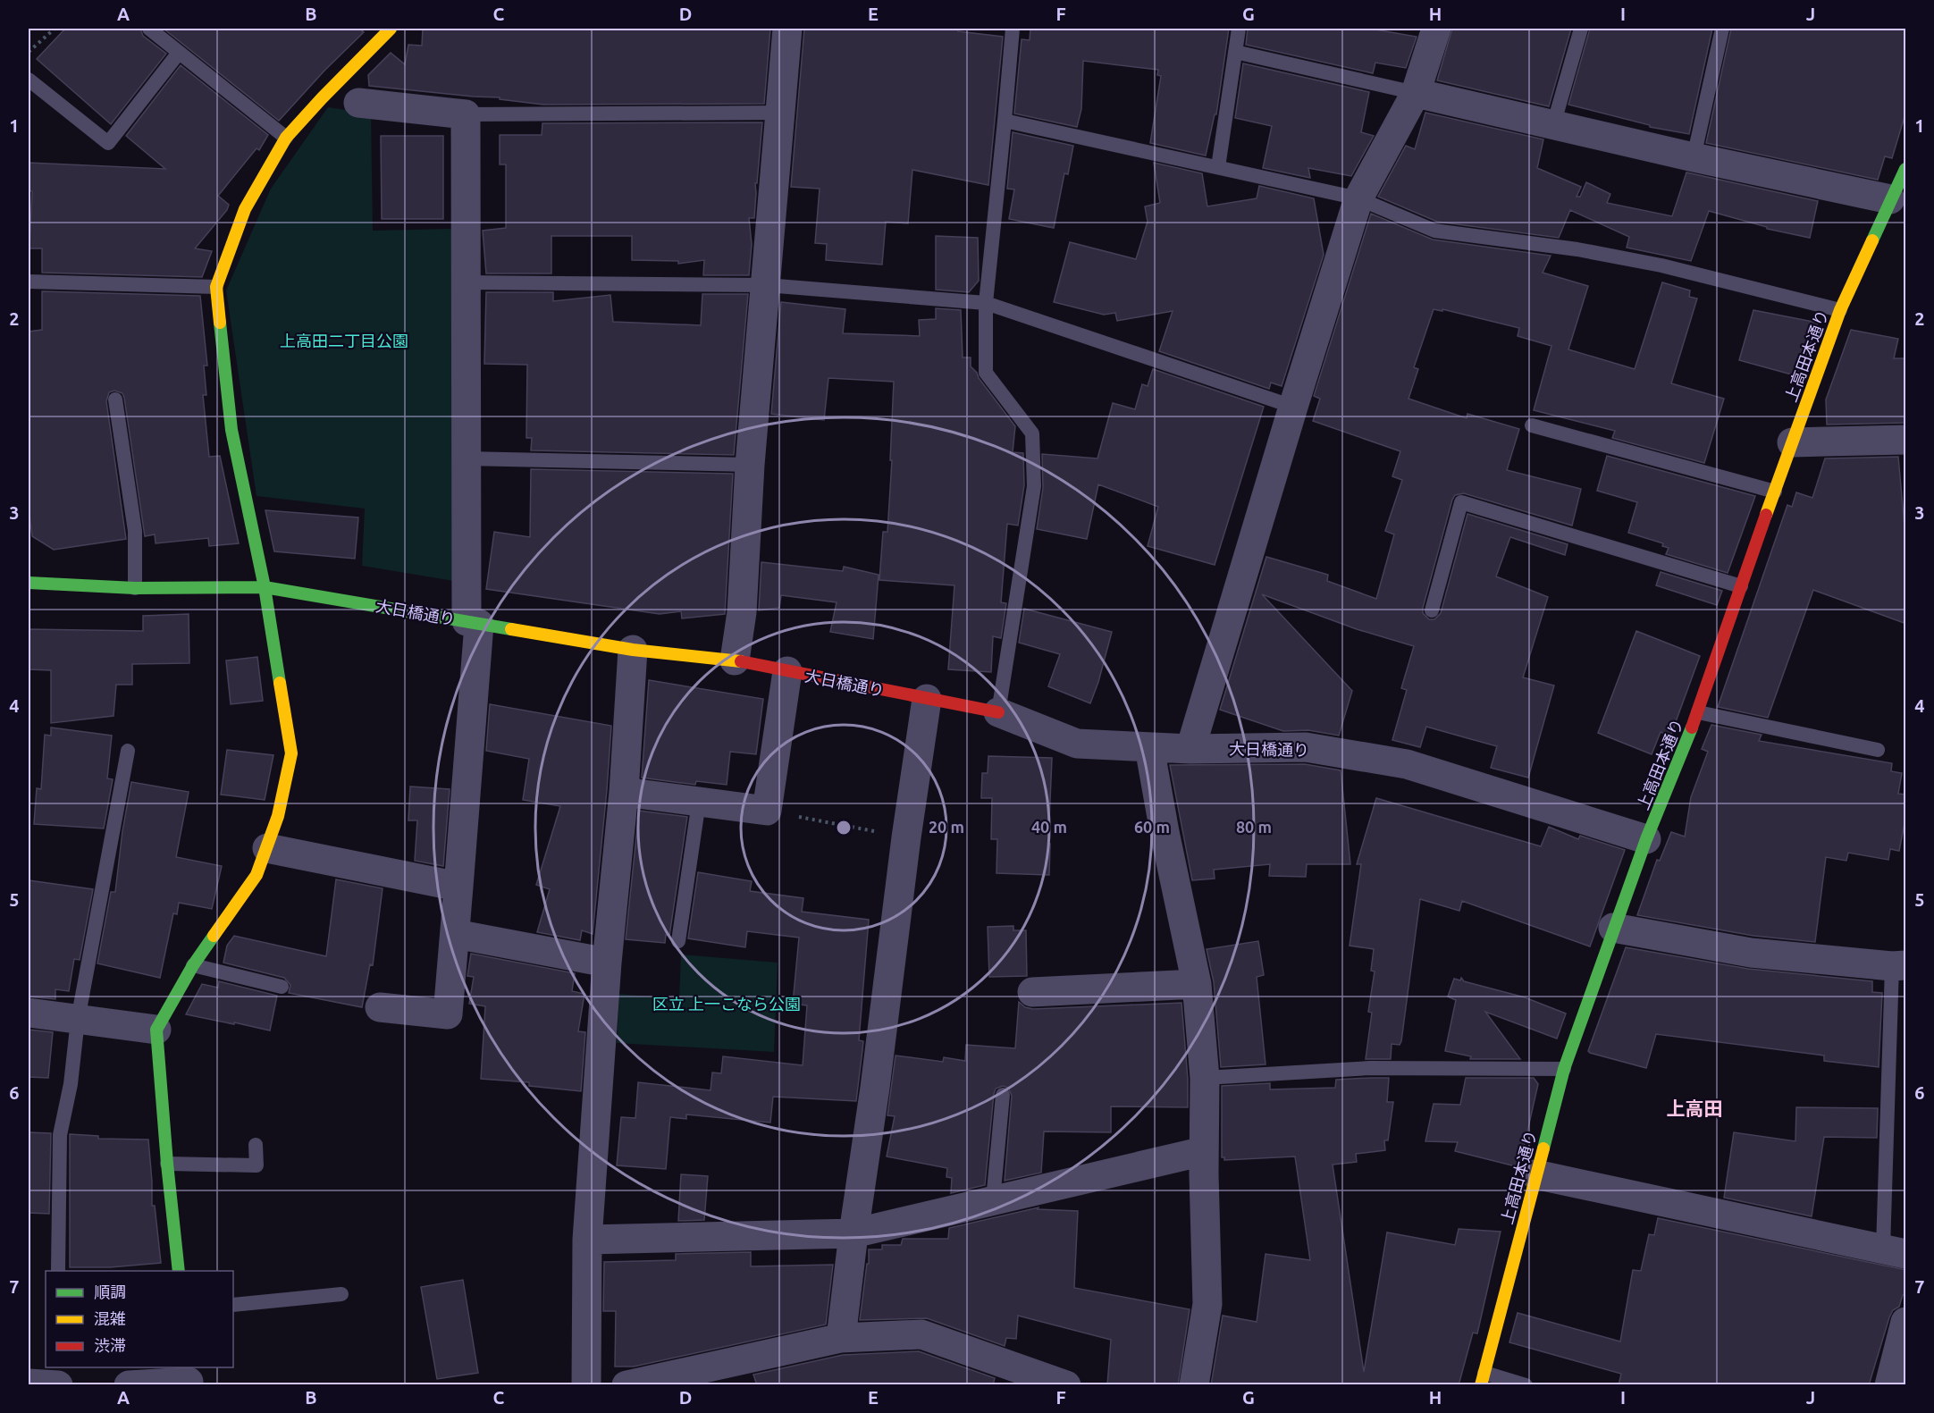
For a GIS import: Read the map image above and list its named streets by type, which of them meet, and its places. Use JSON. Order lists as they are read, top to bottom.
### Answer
{
  "streets": {
    "street": ["上高田本通り", "大日橋通り"]
  },
  "crossings": [
    ["上高田本通り", "大日橋通り"]
  ],
  "districts": ["上高田"],
  "parks": ["上高田二丁目公園", "区立 上一こなら公園"],
  "legend": ["順調", "混雑", "渋滞"],
  "grid": {
    "columns": [
      "A",
      "B",
      "C",
      "D",
      "E",
      "F",
      "G",
      "H",
      "I",
      "J"
    ],
    "rows": [
      "1",
      "2",
      "3",
      "4",
      "5",
      "6",
      "7"
    ]
  },
  "rings": [
    "20 m",
    "40 m",
    "60 m",
    "80 m"
  ]
}
